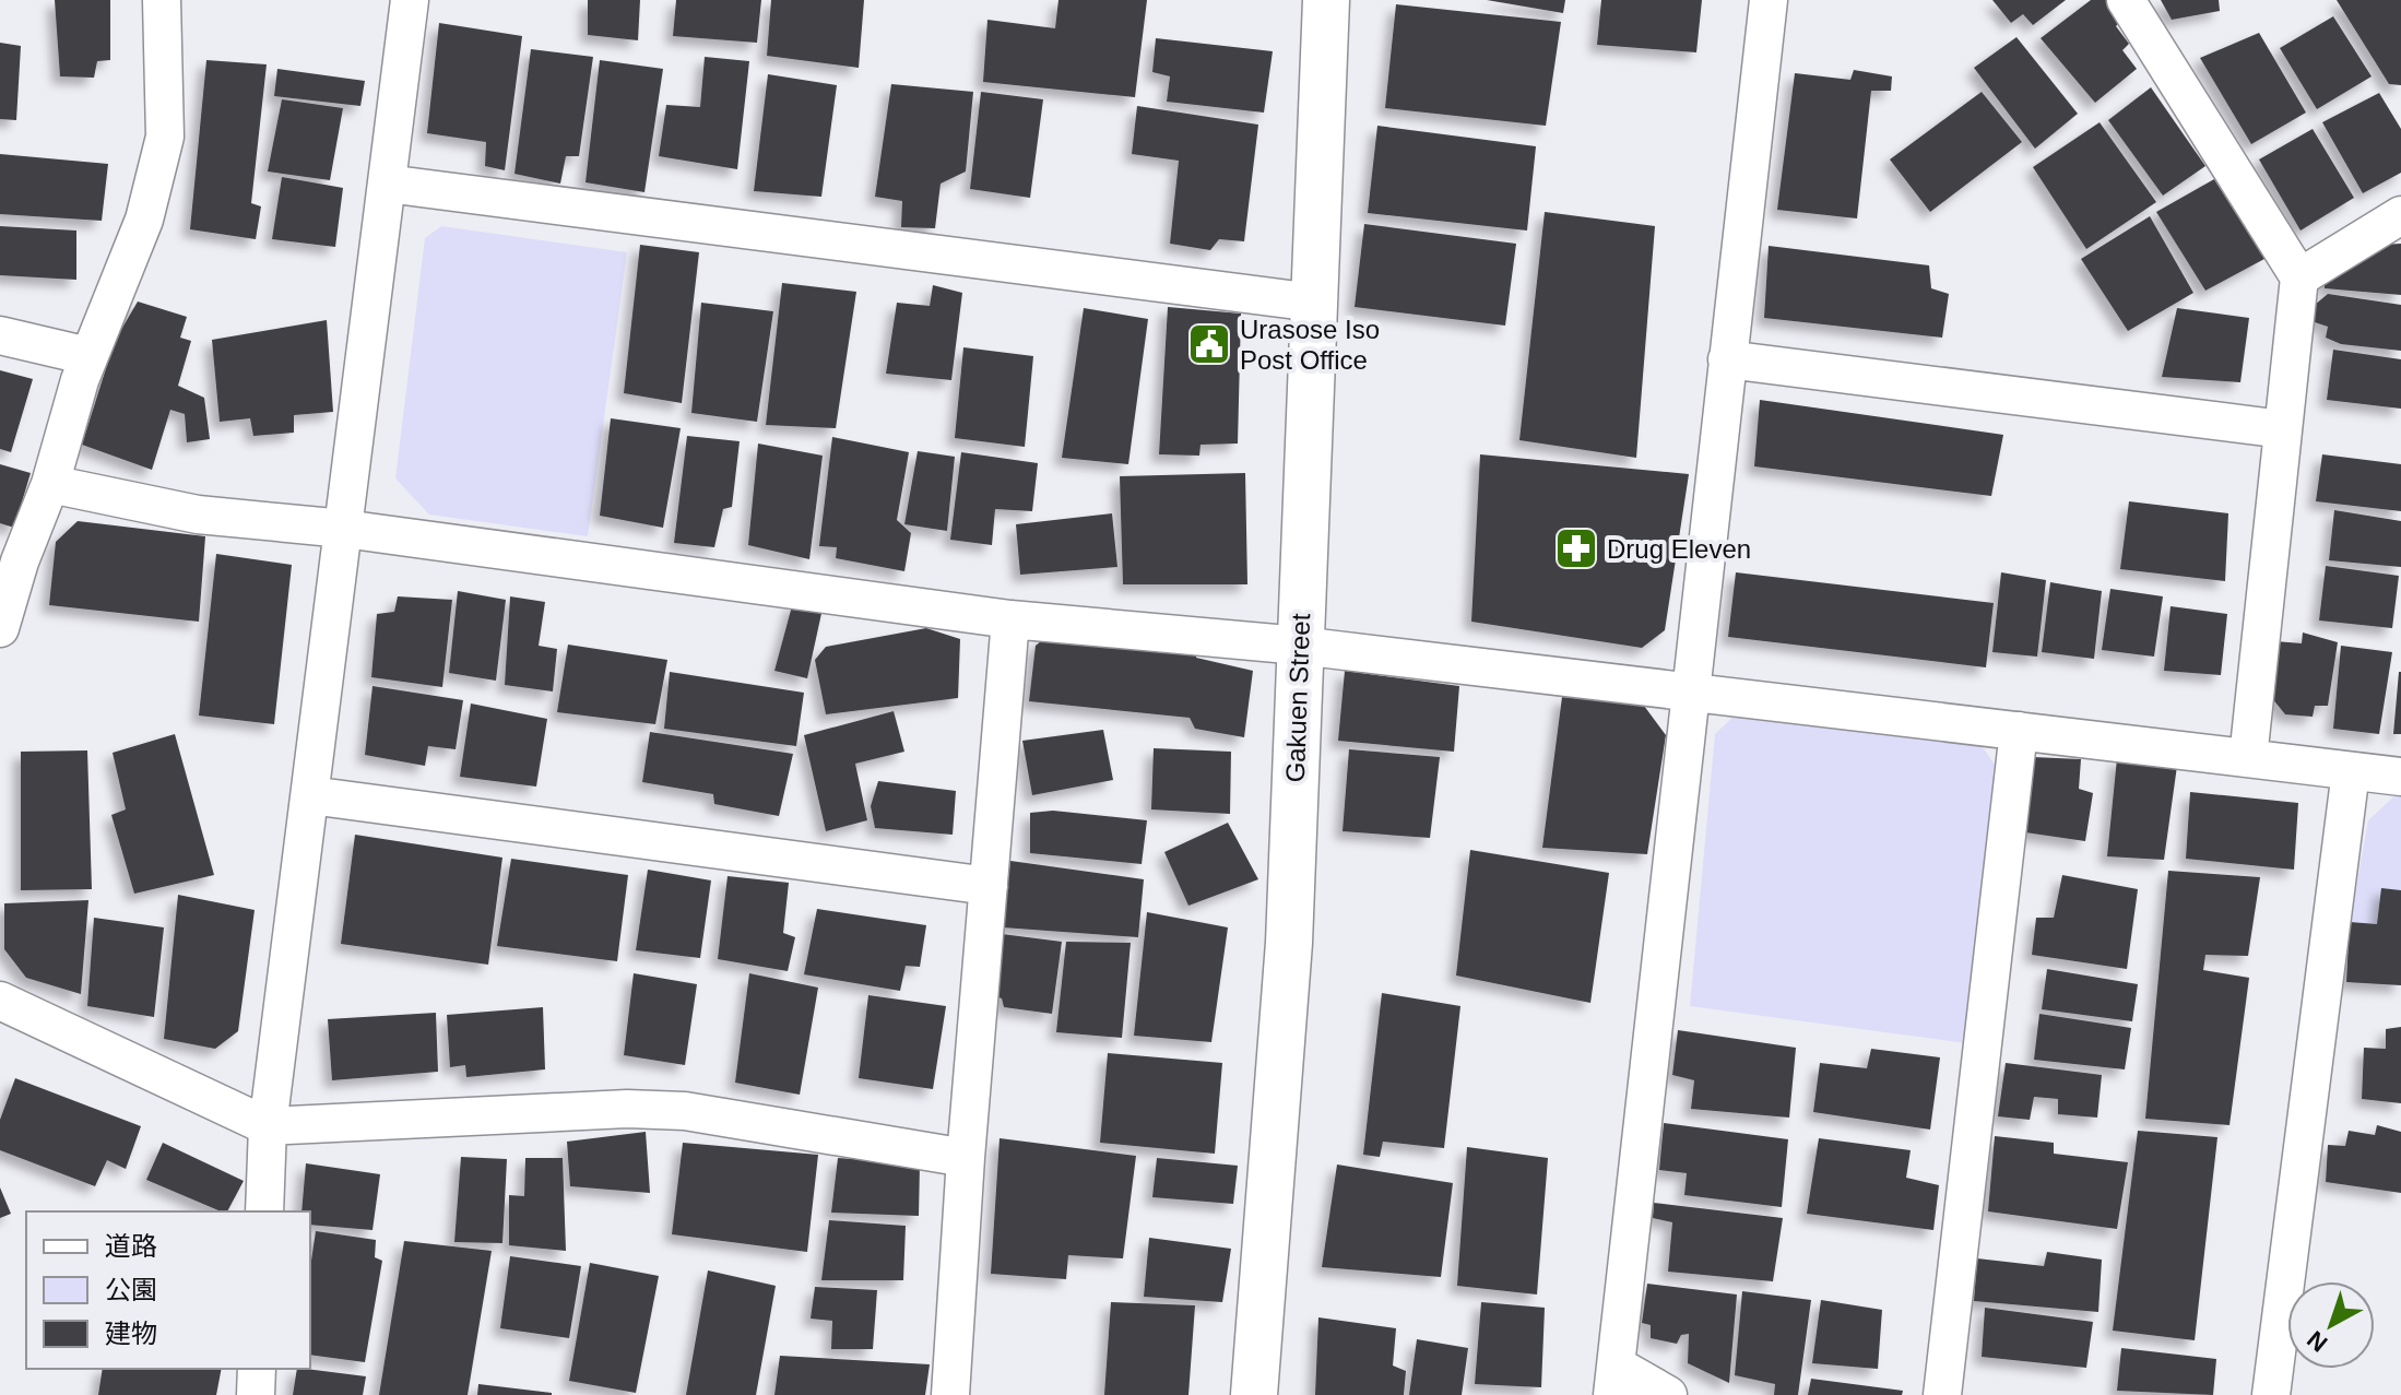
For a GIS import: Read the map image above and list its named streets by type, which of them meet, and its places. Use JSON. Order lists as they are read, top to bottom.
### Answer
{
  "streets": {
    "street": ["Gakuen Street"]
  },
  "places": {
    "public building": ["Urasose Iso Post Office"],
    "pharmacy": ["Drug Eleven"]
  },
  "legend": ["道路", "公園", "建物"],
  "north": "bottom left"
}
